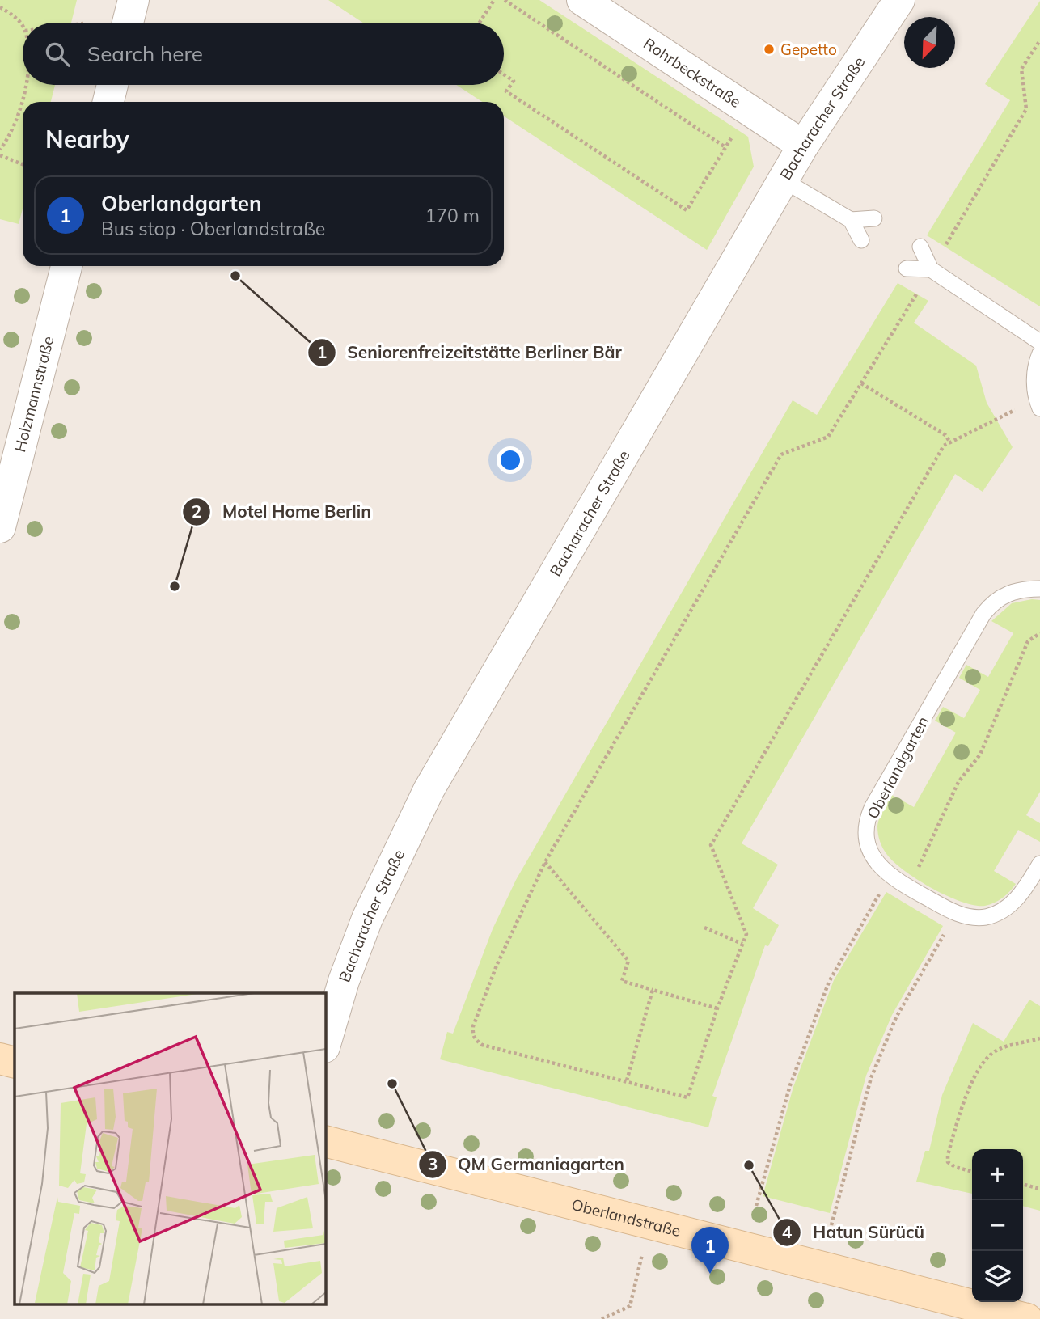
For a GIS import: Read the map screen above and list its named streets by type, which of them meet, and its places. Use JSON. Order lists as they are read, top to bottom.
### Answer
{
  "streets": {
    "street": [
      "Rohrbeckstraße",
      "Bacharacher Straße",
      "Holzmannstraße",
      "Oberlandstraße"
    ],
    "lane": ["Oberlandgarten"]
  },
  "crossings": [
    ["Rohrbeckstraße", "Bacharacher Straße"]
  ],
  "places": [
    "Gepetto",
    "Seniorenfreizeitstätte Berliner Bär",
    "Motel Home Berlin",
    "QM Germaniagarten",
    "Hatun Sürücü"
  ],
  "north": "bottom left",
  "page": {
    "search": "Search here",
    "heading": "Nearby",
    "list": [
      {
        "mark": "1",
        "name": "Oberlandgarten",
        "note": "Bus stop · Oberlandstraße",
        "value": "170 m"
      }
    ],
    "map_buttons": ["+", "−"],
    "pins": "1"
  }
}
